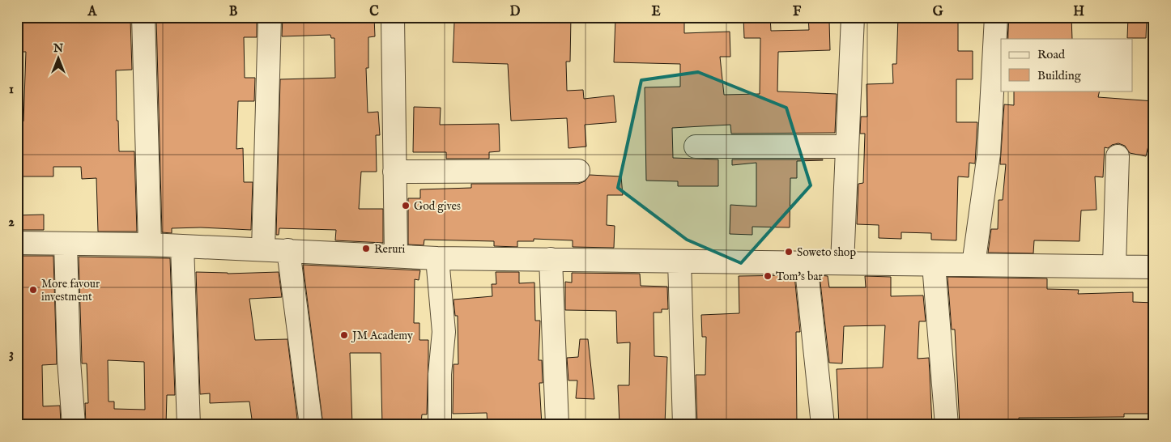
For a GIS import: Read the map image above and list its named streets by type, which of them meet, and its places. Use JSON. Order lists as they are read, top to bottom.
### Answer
{
  "places": [
    "God gives",
    "Reruri",
    "Soweto shop",
    "Tom's bar",
    "More favour investment",
    "JM Academy"
  ],
  "legend": ["Road", "Building"],
  "north": "top",
  "grid": {
    "columns": [
      "A",
      "B",
      "C",
      "D",
      "E",
      "F",
      "G",
      "H"
    ],
    "rows": ["1", "2", "3"]
  }
}
